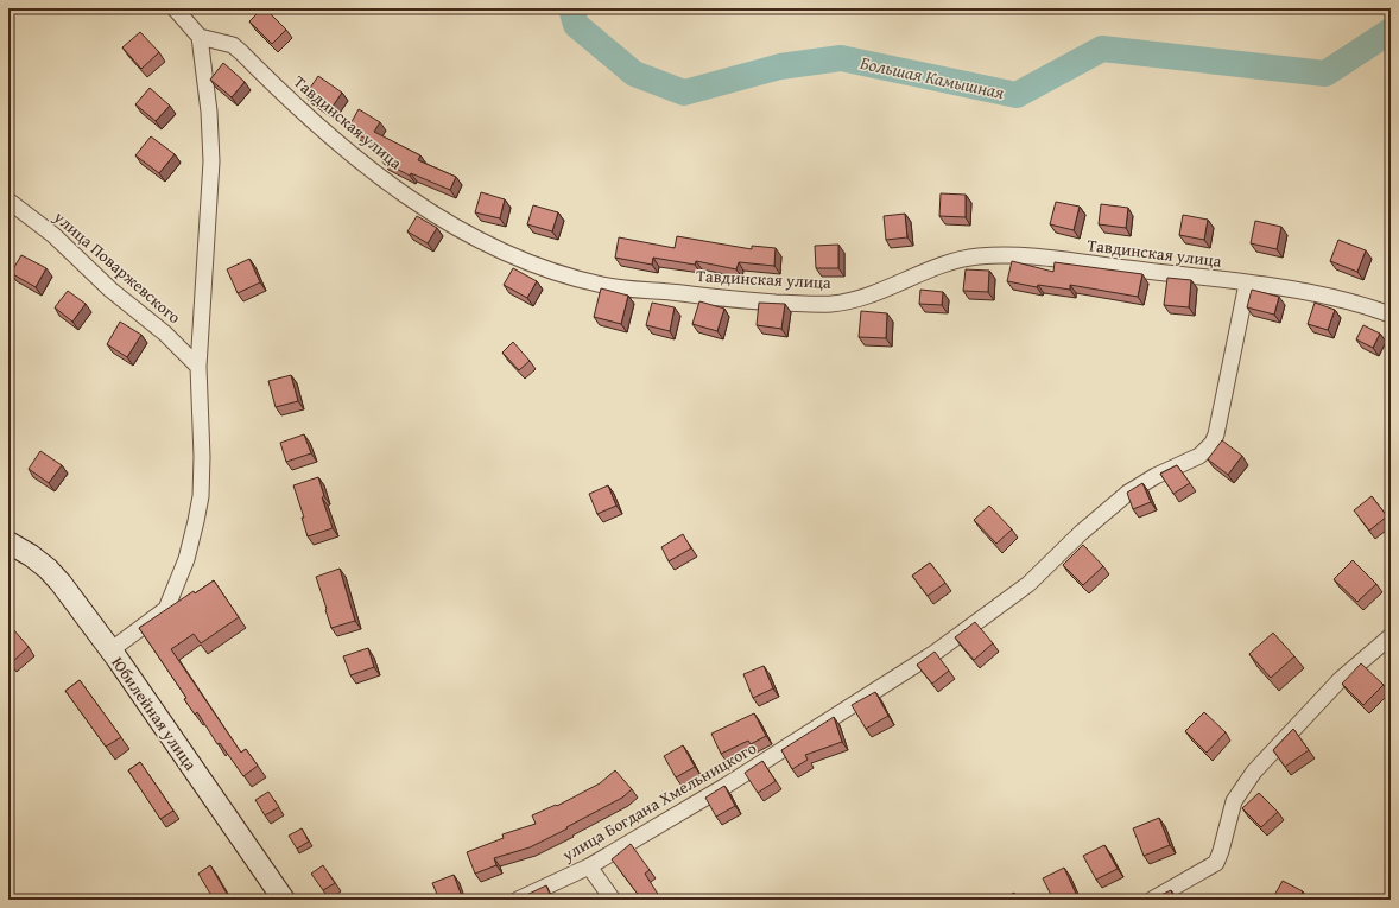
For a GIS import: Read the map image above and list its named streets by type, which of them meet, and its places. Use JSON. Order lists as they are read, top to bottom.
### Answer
{
  "streets": {
    "street": [
      "Тавдинская улица",
      "улица Поваржевского",
      "Юбилейная улица",
      "улица Богдана Хмельницкого"
    ]
  },
  "crossings": [
    ["Тавдинская улица", "улица Богдана Хмельницкого"]
  ],
  "water": ["Большая Камышная"]
}
